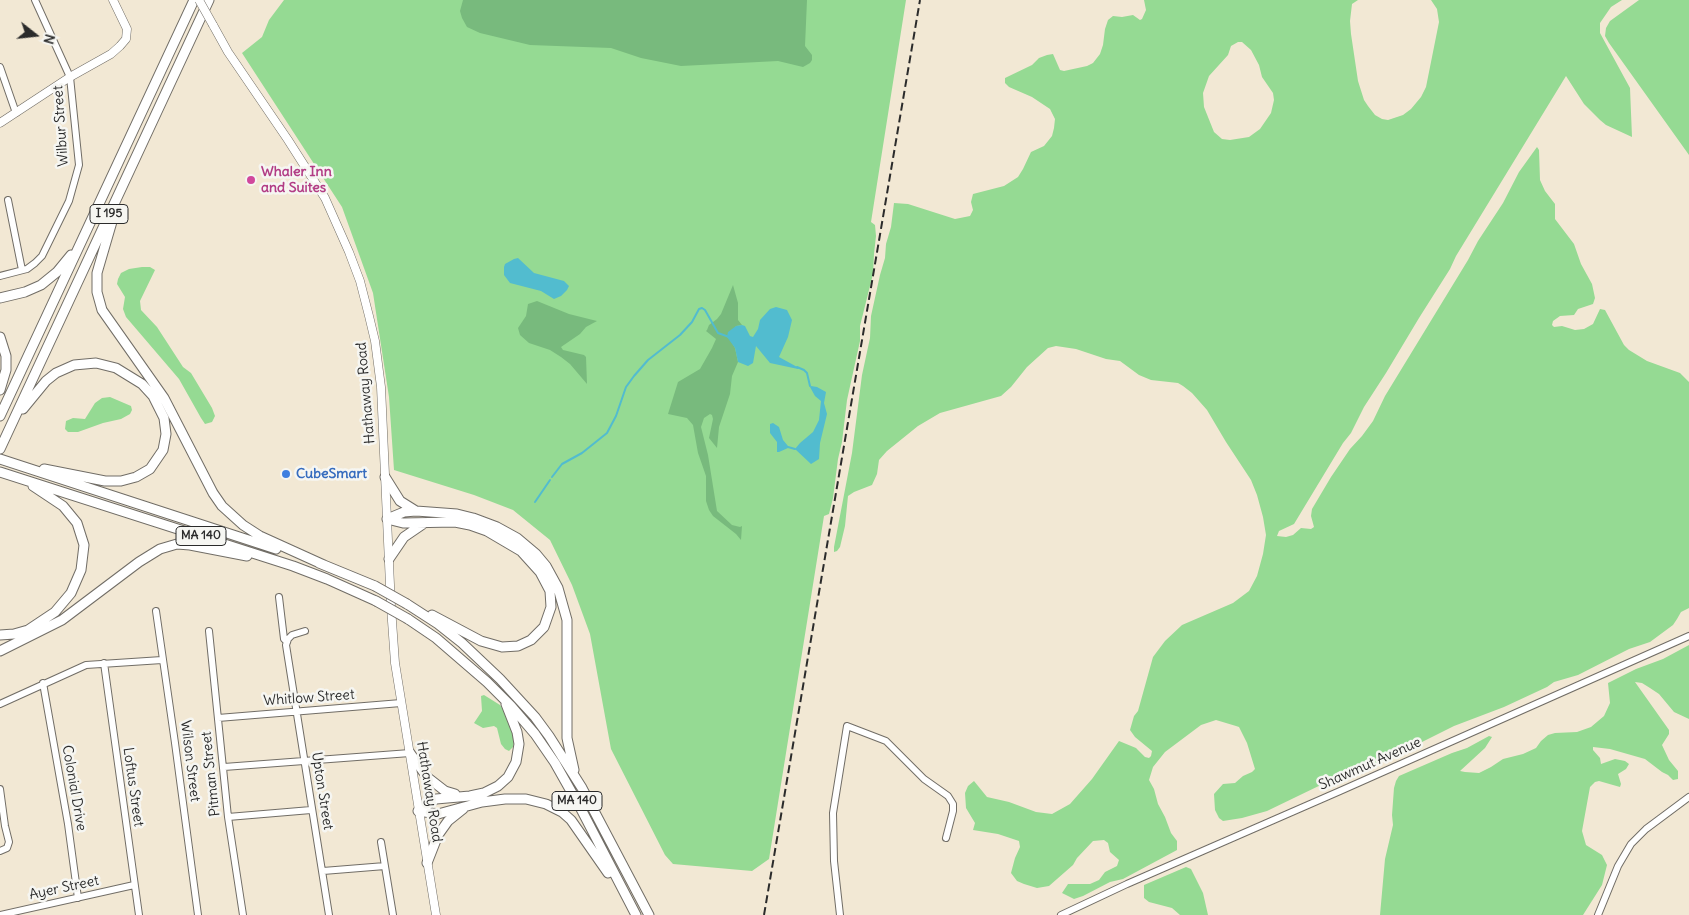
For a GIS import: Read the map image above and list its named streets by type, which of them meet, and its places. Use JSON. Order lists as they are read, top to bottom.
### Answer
{
  "streets": {
    "highway": ["I 195", "MA 140"],
    "main road": ["Hathaway Road"],
    "street": [
      "Wilbur Street",
      "Whitlow Street",
      "Wilson Street",
      "Shawmut Avenue",
      "Pitman Street",
      "Loftus Street",
      "Colonial Drive",
      "Upton Street",
      "Ayer Street"
    ]
  },
  "crossings": [
    ["Hathaway Road", "Whitlow Street"],
    ["Whitlow Street", "Pitman Street"],
    ["Whitlow Street", "Upton Street"],
    ["Loftus Street", "Ayer Street"],
    ["Colonial Drive", "Ayer Street"]
  ],
  "places": ["Whaler Inn and Suites", "CubeSmart"],
  "north": "right"
}
